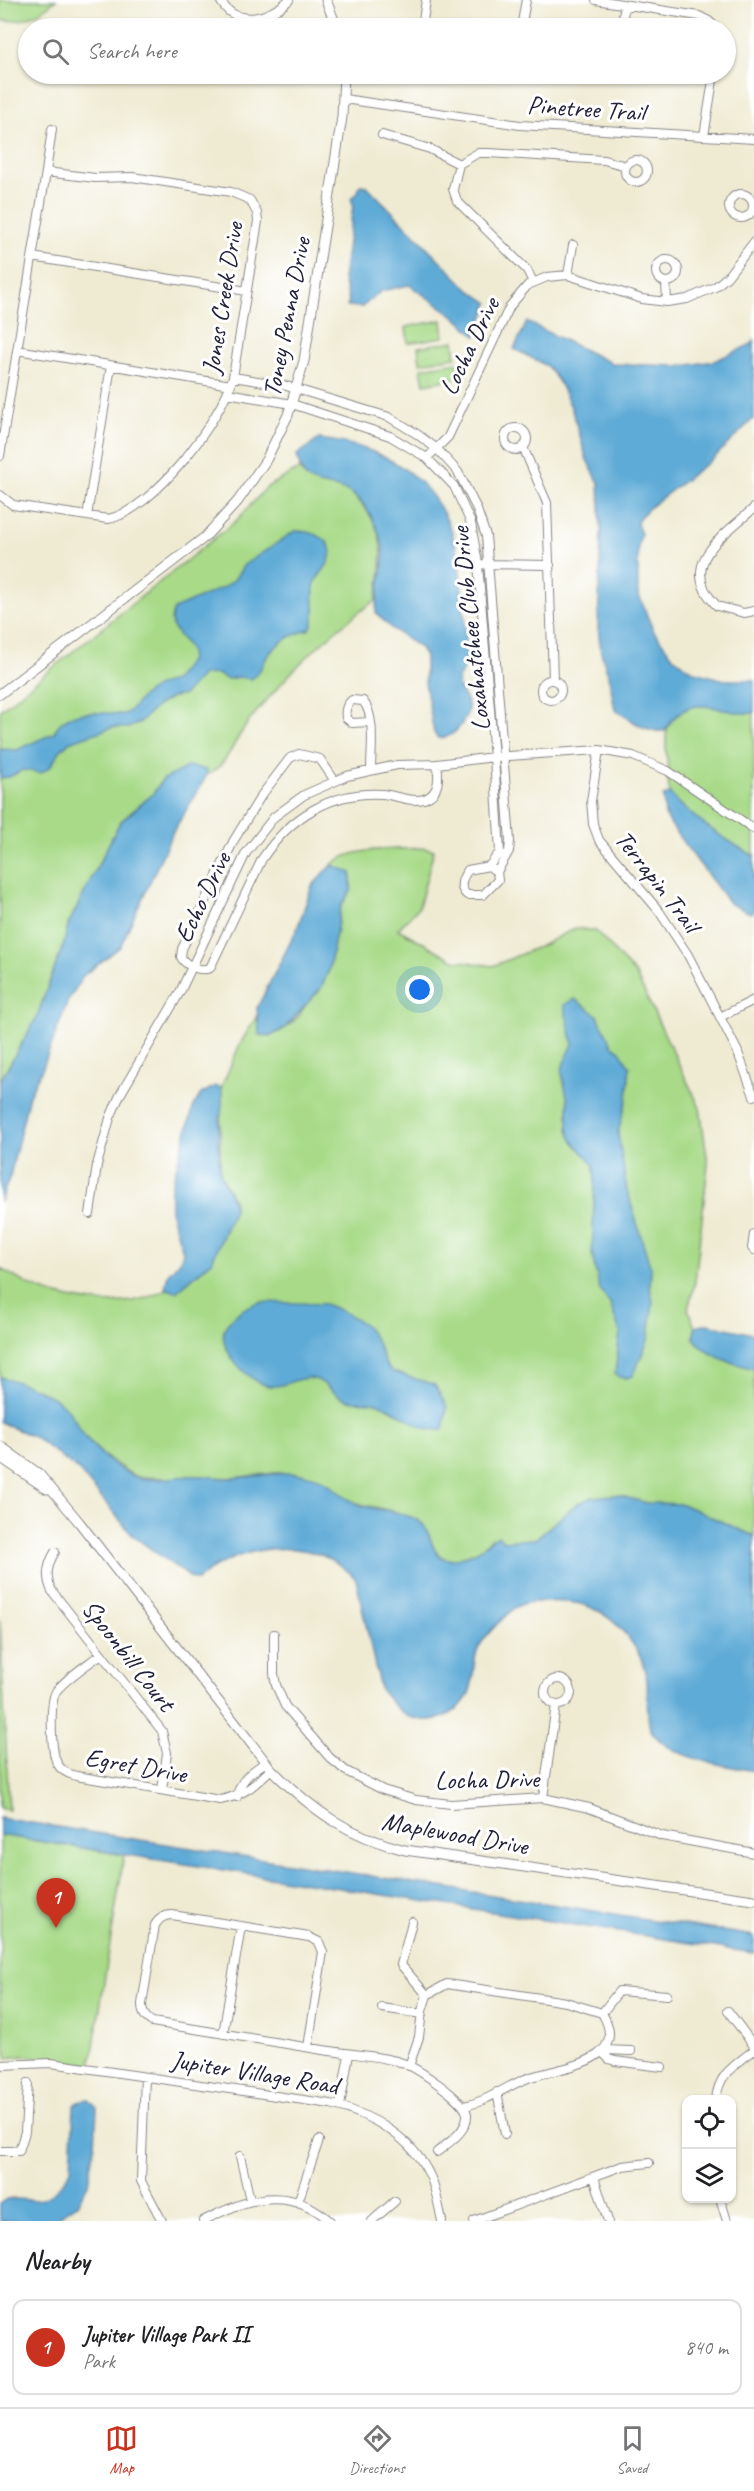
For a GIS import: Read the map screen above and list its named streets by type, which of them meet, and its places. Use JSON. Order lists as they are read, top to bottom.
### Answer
{
  "streets": {
    "street": [
      "Pinetree Trail",
      "Jones Creek Drive",
      "Toney Penna Drive",
      "Locha Drive",
      "Loxahatchee Club Drive",
      "Terrapin Trail",
      "Echo Drive",
      "Spoonbill Court",
      "Egret Drive",
      "Maplewood Drive",
      "Jupiter Village Road"
    ]
  },
  "crossings": [
    ["Pinetree Trail", "Toney Penna Drive"],
    ["Jones Creek Drive", "Loxahatchee Club Drive"],
    ["Toney Penna Drive", "Loxahatchee Club Drive"],
    ["Locha Drive", "Loxahatchee Club Drive"],
    ["Loxahatchee Club Drive", "Echo Drive"],
    ["Terrapin Trail", "Echo Drive"],
    ["Spoonbill Court", "Egret Drive"],
    ["Egret Drive", "Maplewood Drive"]
  ],
  "page": {
    "search": "Search here",
    "pins": "1",
    "heading": "Nearby",
    "list": [
      {
        "mark": "1",
        "name": "Jupiter Village Park II",
        "note": "Park",
        "value": "840 m"
      }
    ],
    "nav": ["Map", "Directions", "Saved"]
  }
}
